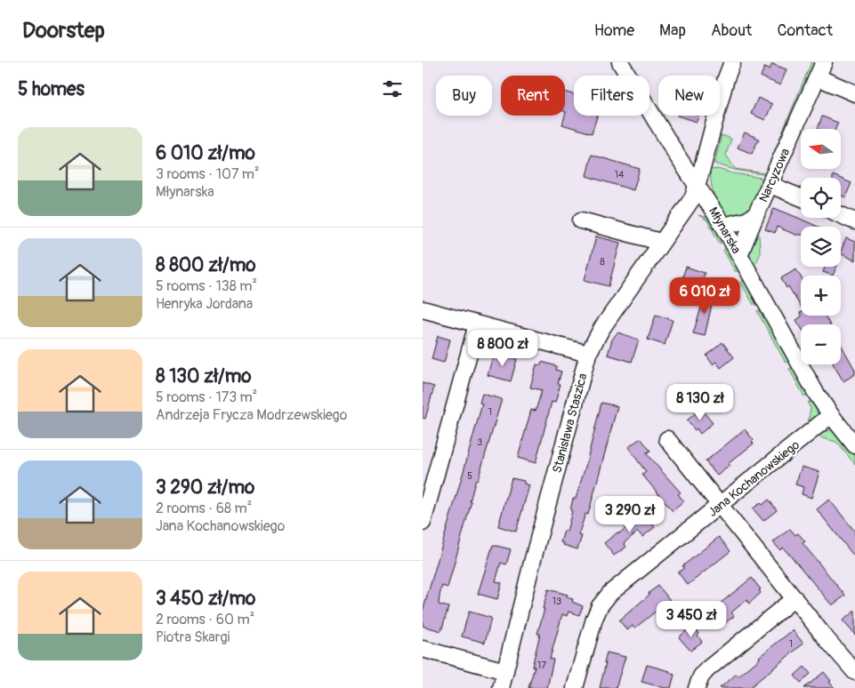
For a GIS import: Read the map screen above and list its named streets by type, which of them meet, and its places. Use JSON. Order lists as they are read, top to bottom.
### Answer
{
  "streets": {
    "street": [
      "Narcyzowa",
      "Młynarska",
      "Stanisława Staszica",
      "Jana Kochanowskiego"
    ]
  },
  "crossings": [
    ["Narcyzowa", "Młynarska"],
    ["Młynarska", "Stanisława Staszica"],
    ["Młynarska", "Jana Kochanowskiego"]
  ],
  "house_numbers": [
    "14",
    "8",
    "1",
    "3",
    "5",
    "13",
    "1",
    "17"
  ],
  "north": "left",
  "page": {
    "header": "Doorstep",
    "nav": [
      "Home",
      "Map",
      "About",
      "Contact"
    ],
    "heading": "5 homes",
    "chip": [
      "Buy",
      "Rent",
      "Filters",
      "New"
    ],
    "list": [
      {
        "name": "6 010 zł/mo",
        "note": "3 rooms · 107 m² · Młynarska"
      },
      {
        "name": "8 800 zł/mo",
        "note": "5 rooms · 138 m² · Henryka Jordana"
      },
      {
        "name": "8 130 zł/mo",
        "note": "5 rooms · 173 m² · Andrzeja Frycza Modrzewskiego"
      },
      {
        "name": "3 290 zł/mo",
        "note": "2 rooms · 68 m² · Jana Kochanowskiego"
      },
      {
        "name": "3 450 zł/mo",
        "note": "2 rooms · 60 m² · Piotra Skargi"
      }
    ],
    "map_buttons": ["+", "−"],
    "price": [
      "6 010 zł",
      "8 800 zł",
      "8 130 zł",
      "3 290 zł",
      "3 450 zł"
    ]
  }
}
